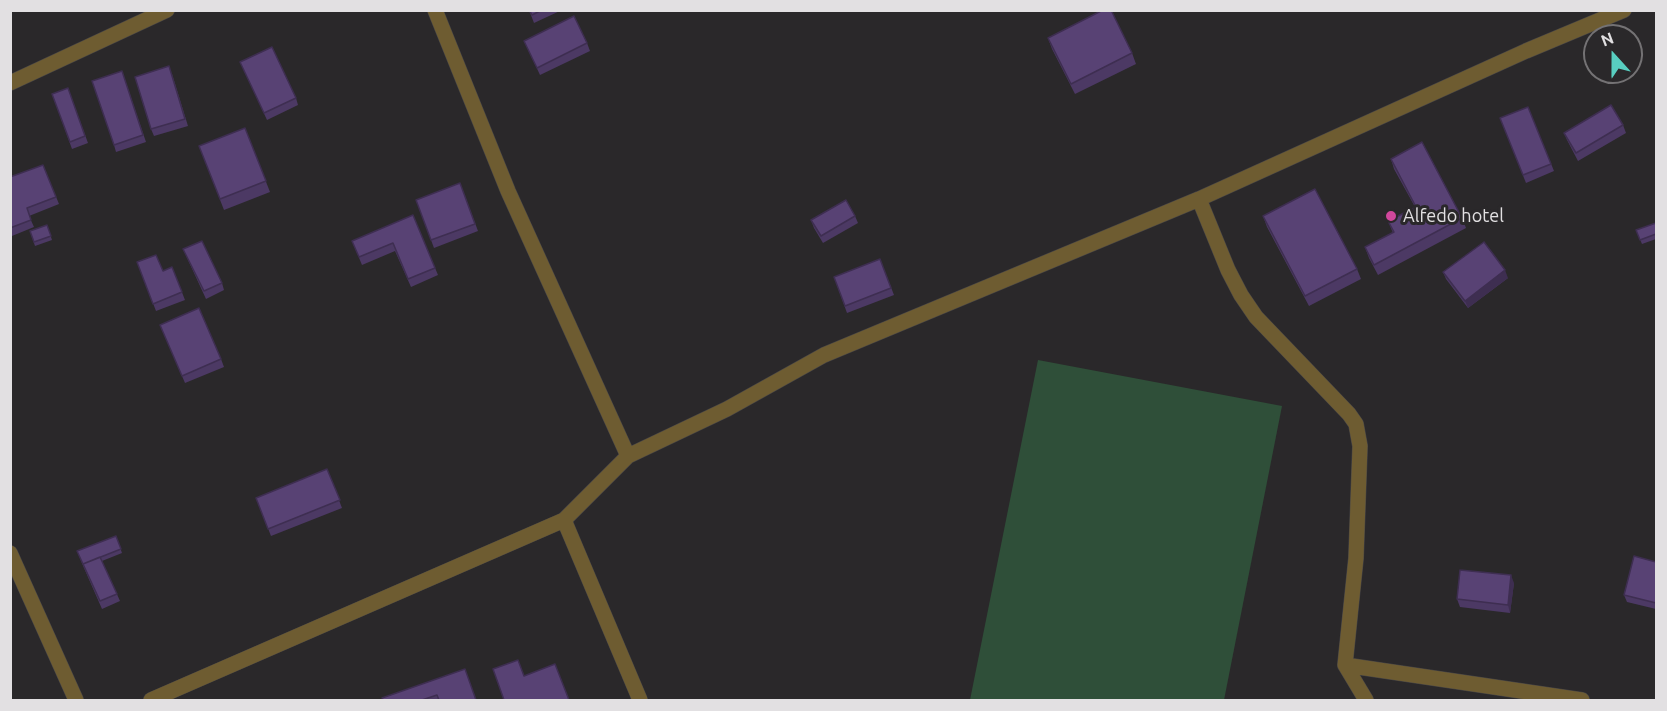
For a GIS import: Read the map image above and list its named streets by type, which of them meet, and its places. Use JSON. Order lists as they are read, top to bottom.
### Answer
{
  "places": ["Alfedo hotel"],
  "north": "top"
}
